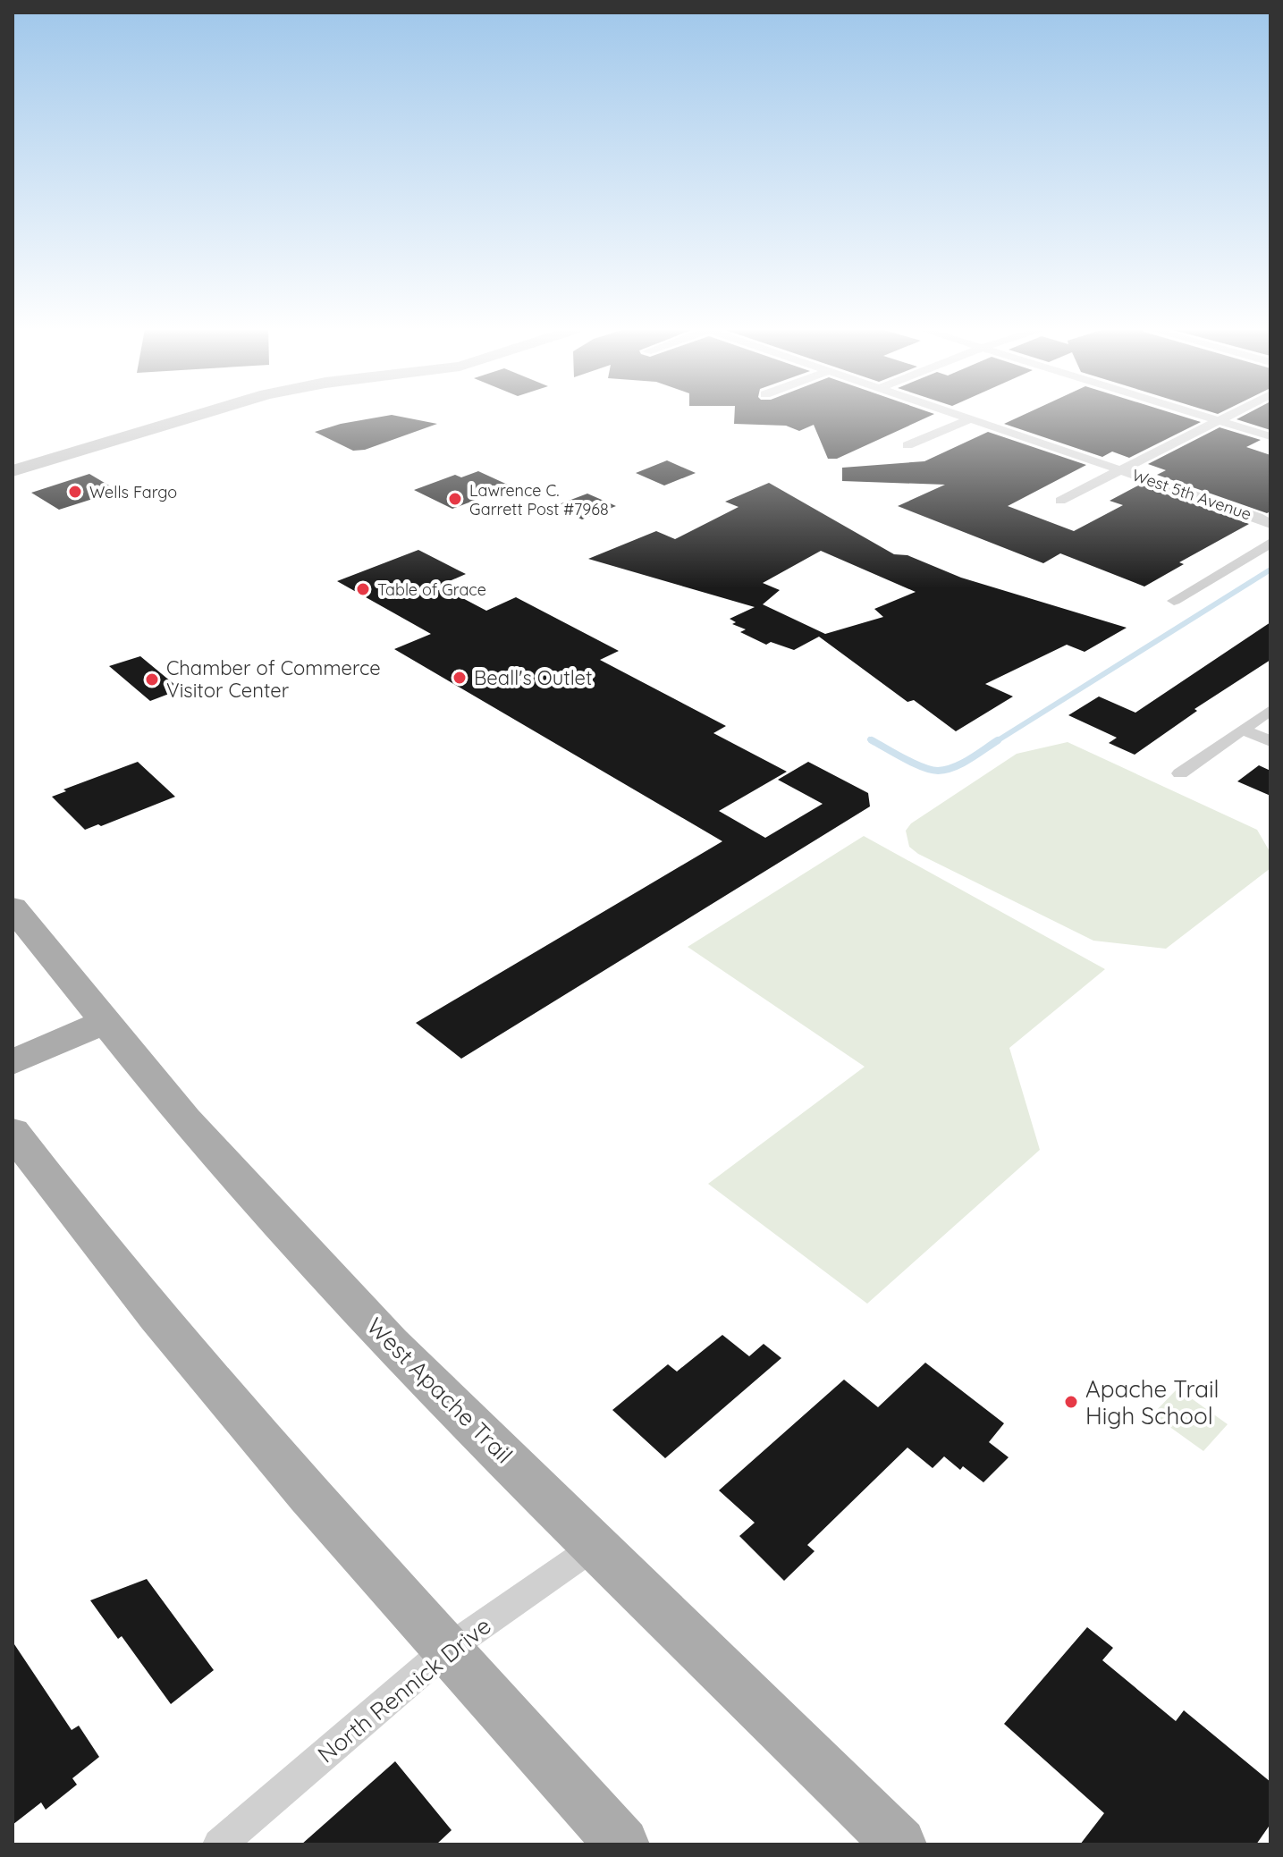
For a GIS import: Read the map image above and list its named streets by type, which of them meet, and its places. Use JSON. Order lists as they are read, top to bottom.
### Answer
{
  "streets": {
    "main road": ["West Apache Trail"],
    "street": ["West 5th Avenue", "North Rennick Drive"]
  },
  "crossings": [
    ["West Apache Trail", "North Rennick Drive"]
  ],
  "places": [
    "Wells Fargo",
    "Lawrence C. Garrett Post #7968",
    "Table of Grace",
    "Beall's Outlet",
    "Chamber of Commerce Visitor Center",
    "Apache Trail High School"
  ]
}
